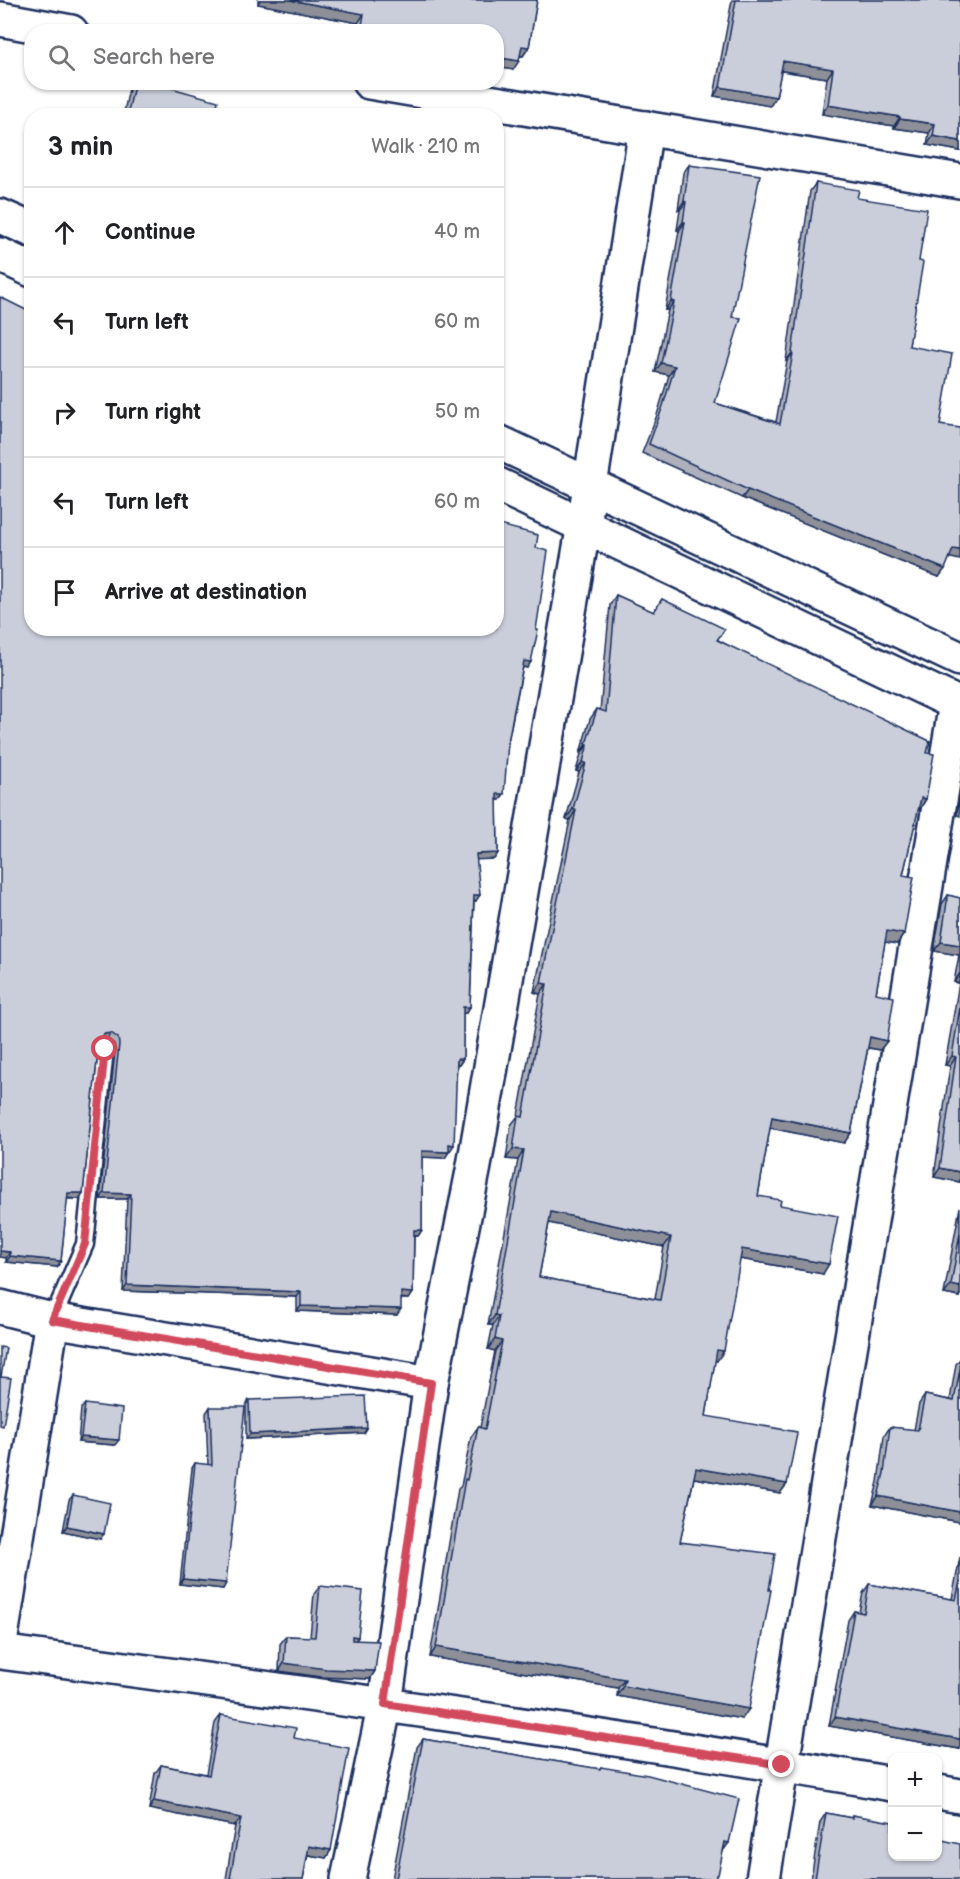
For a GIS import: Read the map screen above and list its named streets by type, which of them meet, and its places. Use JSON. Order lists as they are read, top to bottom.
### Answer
{
  "page": {
    "search": "Search here",
    "heading": ["3 min", "Walk · 210 m"],
    "list": [
      ["Continue", "40 m"],
      ["Turn left", "60 m"],
      ["Turn right", "50 m"],
      ["Turn left", "60 m"],
      "Arrive at destination"
    ],
    "map_buttons": ["+", "−"]
  }
}
